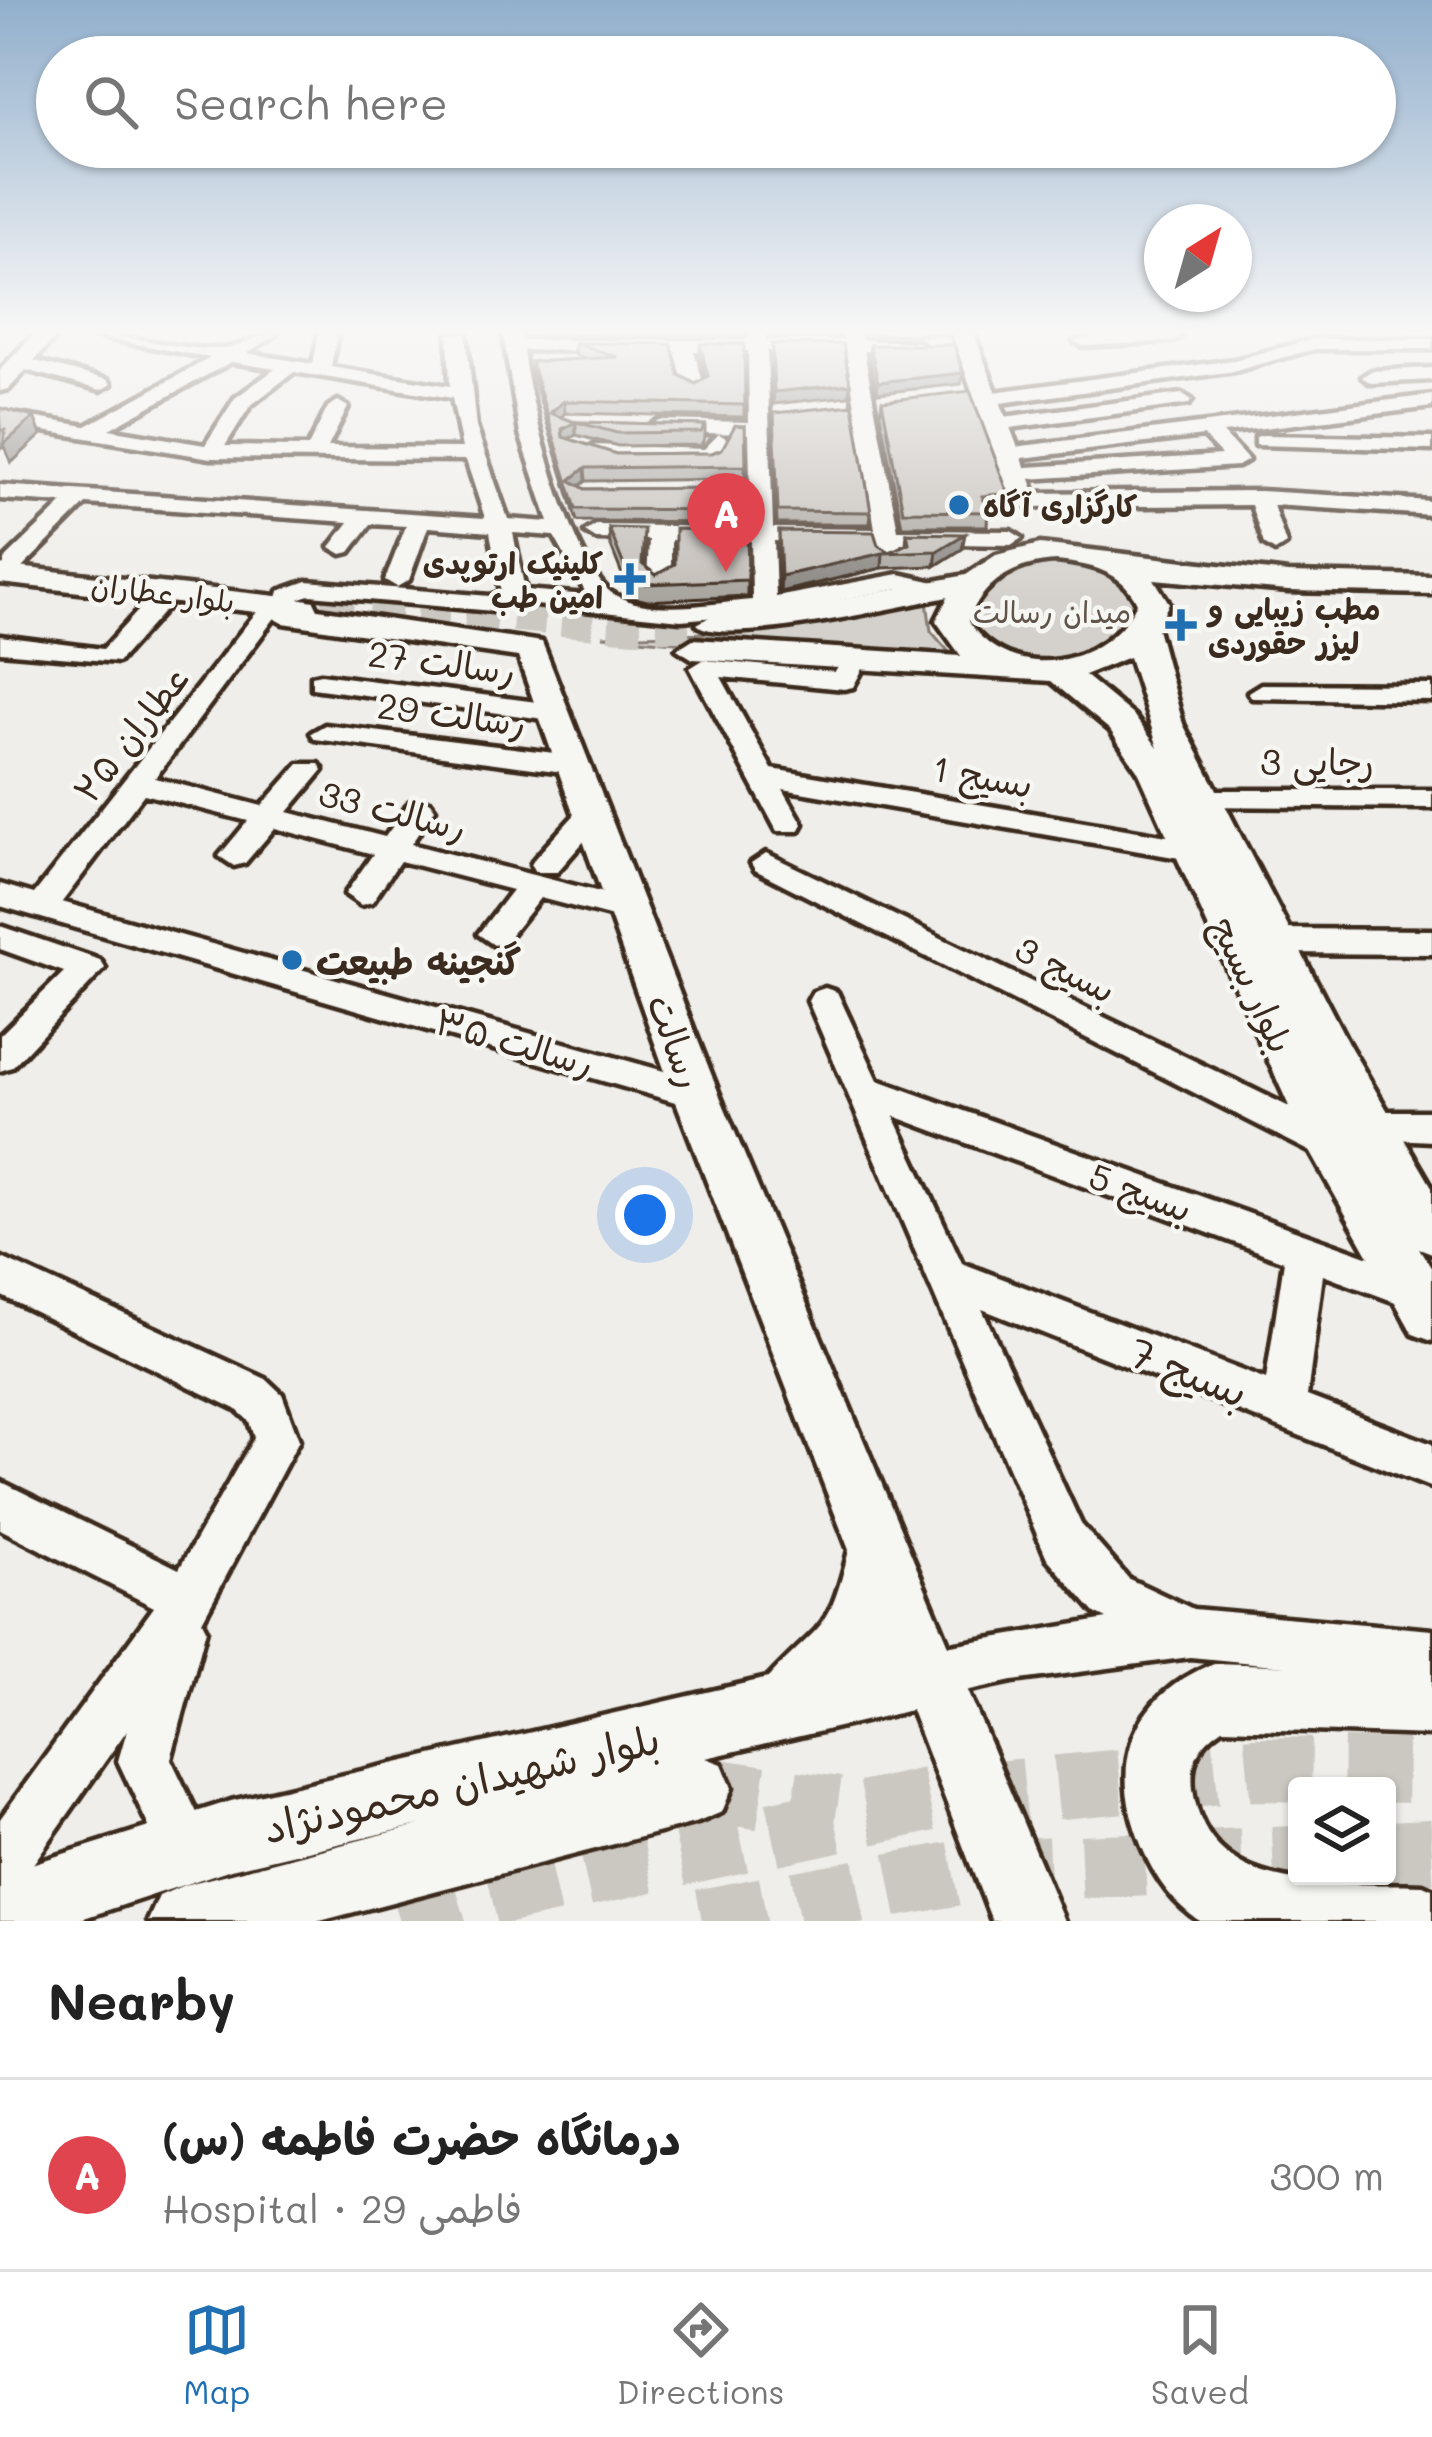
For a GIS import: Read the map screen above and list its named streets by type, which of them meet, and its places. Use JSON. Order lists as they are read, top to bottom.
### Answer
{
  "streets": {
    "main road": [
      "بلوار عطاران",
      "بلوار بسیج",
      "رسالت",
      "بلوار شهیدان محمودنژاد"
    ],
    "street": [
      "رسالت 27",
      "رسالت 29",
      "عطاران ۲۵",
      "رجایی 3",
      "بسیج 1",
      "رسالت 33",
      "بسیج 3",
      "رسالت ۳۵",
      "بسیج 5",
      "بسیج 7"
    ]
  },
  "crossings": [
    ["بلوار عطاران", "عطاران ۲۵"],
    ["بلوار عطاران", "رسالت"],
    ["رسالت 27", "رسالت"],
    ["رسالت 29", "رسالت"],
    ["عطاران ۲۵", "رسالت 33"],
    ["عطاران ۲۵", "رسالت ۳۵"],
    ["عطاران ۲۵", "رسالت"],
    ["رجایی 3", "بلوار بسیج"],
    ["بسیج 1", "بلوار بسیج"],
    ["رسالت 33", "رسالت"],
    ["بسیج 3", "بلوار بسیج"],
    ["بلوار بسیج", "بسیج 5"],
    ["رسالت ۳۵", "رسالت"],
    ["رسالت", "بلوار شهیدان محمودنژاد"]
  ],
  "parks": ["میدان رسالت"],
  "places": {
    "other": ["کارگزاری آگاه", "گنجینه طبیعت"],
    "health": ["کلینیک ارتوپدی امین طب", "مطب زیبایی و لیزر حقوردی"]
  },
  "north": "top right",
  "page": {
    "search": "Search here",
    "pins": "A",
    "heading": "Nearby",
    "list": [
      {
        "mark": "A",
        "name": "درمانگاه حضرت فاطمه (س)",
        "note": "Hospital · فاطمی 29",
        "value": "300 m"
      }
    ],
    "nav": ["Map", "Directions", "Saved"]
  }
}
